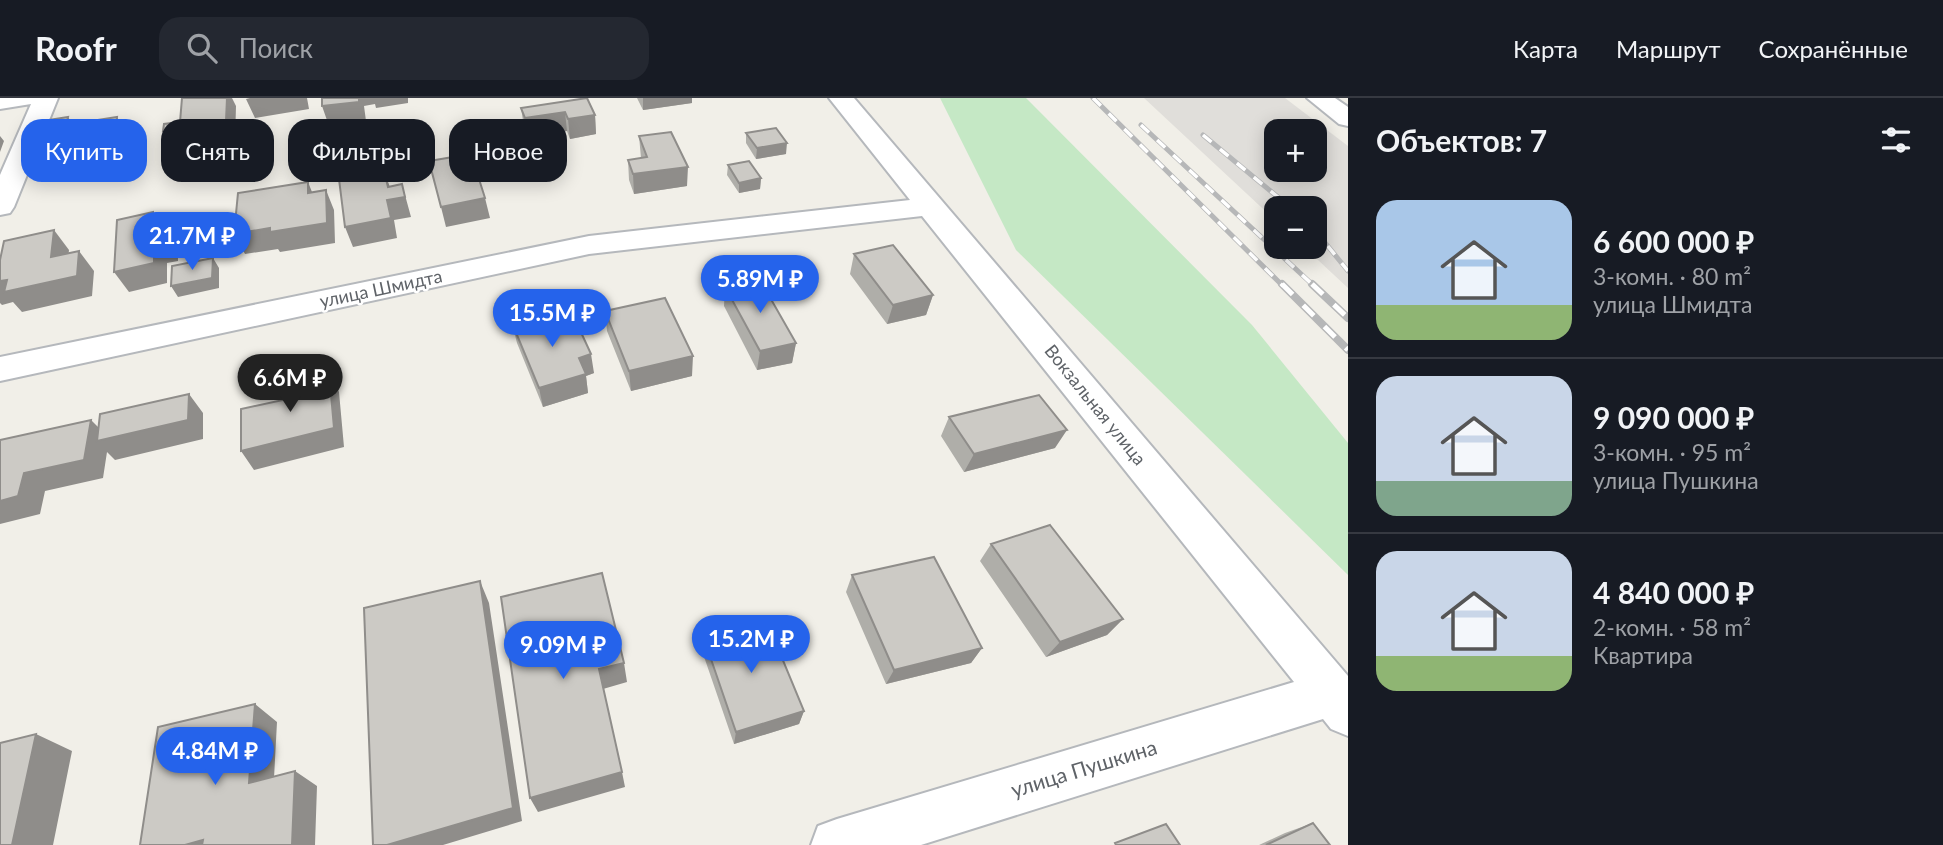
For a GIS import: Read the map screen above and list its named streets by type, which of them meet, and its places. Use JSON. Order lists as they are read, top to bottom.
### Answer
{
  "streets": {
    "street": ["улица Шмидта", "Вокзальная улица", "улица Пушкина"]
  },
  "crossings": [
    ["улица Шмидта", "Вокзальная улица"],
    ["Вокзальная улица", "улица Пушкина"]
  ],
  "page": {
    "header": "Roofr",
    "search": "Поиск",
    "nav": ["Карта", "Маршрут", "Сохранённые"],
    "heading": "Объектов: 7",
    "map_buttons": ["+", "−"],
    "chip": [
      "Купить",
      "Снять",
      "Фильтры",
      "Новое"
    ],
    "list": [
      {
        "name": "6 600 000 ₽",
        "note": "3-комн. · 80 m² · улица Шмидта"
      },
      {
        "name": "9 090 000 ₽",
        "note": "3-комн. · 95 m² · улица Пушкина"
      },
      {
        "name": "4 840 000 ₽",
        "note": "2-комн. · 58 m² · Квартира"
      }
    ],
    "price": [
      "21.7M ₽",
      "5.89M ₽",
      "15.5M ₽",
      "6.6M ₽",
      "15.2M ₽",
      "9.09M ₽",
      "4.84M ₽"
    ]
  }
}
